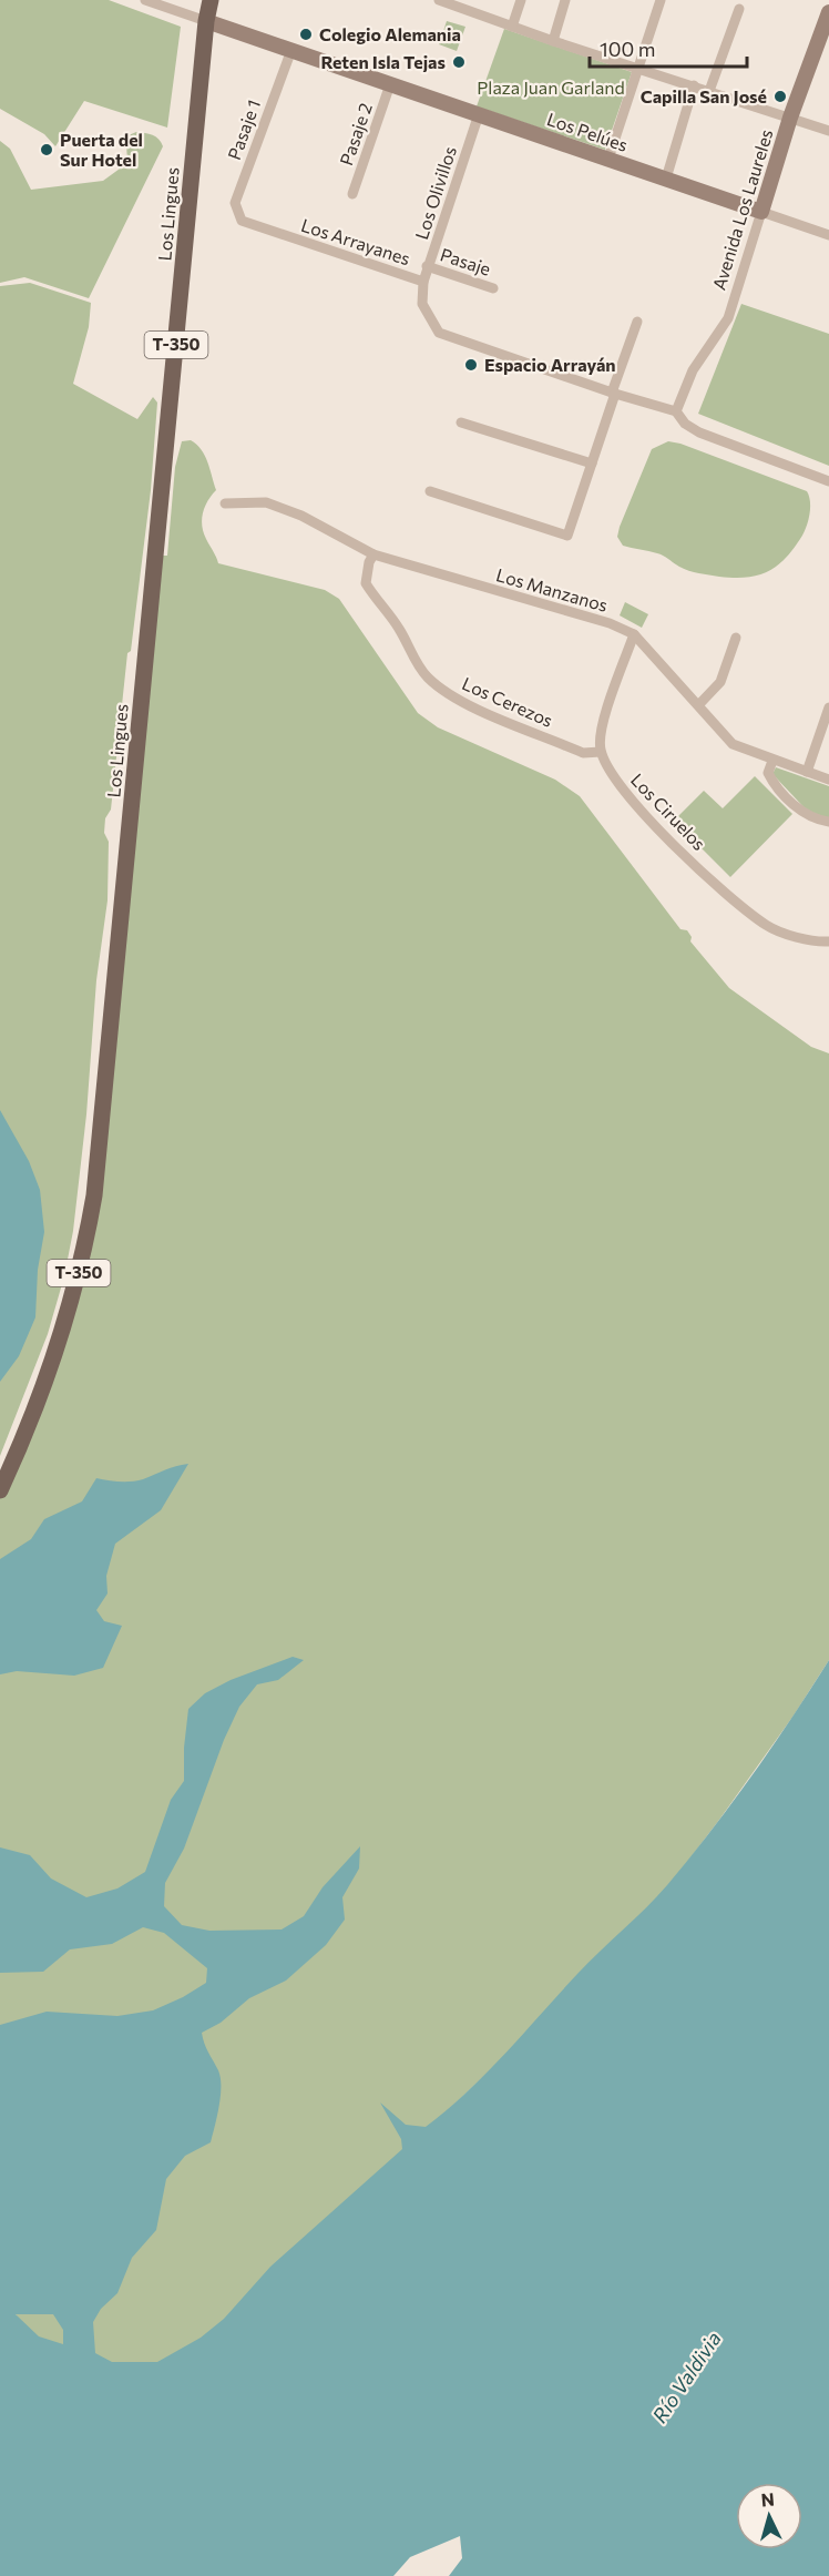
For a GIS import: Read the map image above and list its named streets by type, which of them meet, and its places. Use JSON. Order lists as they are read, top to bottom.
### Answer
{
  "streets": {
    "main road": ["Los Lingues", "T-350"],
    "street": [
      "Pasaje 1",
      "Los Pelúes",
      "Pasaje 2",
      "Los Olivillos",
      "Avenida Los Laureles",
      "Los Arrayanes",
      "Pasaje",
      "Los Manzanos",
      "Los Cerezos",
      "Los Ciruelos"
    ]
  },
  "crossings": [
    ["Pasaje 1", "Los Pelúes"],
    ["Pasaje 1", "Los Arrayanes"],
    ["Los Pelúes", "Pasaje 2"],
    ["Los Pelúes", "Los Olivillos"],
    ["Los Pelúes", "Avenida Los Laureles"],
    ["Los Pelúes", "Los Lingues"],
    ["Los Olivillos", "Los Arrayanes"],
    ["Los Olivillos", "Pasaje"],
    ["Avenida Los Laureles", "Los Arrayanes"],
    ["Los Manzanos", "Los Cerezos"],
    ["Los Cerezos", "Los Ciruelos"]
  ],
  "water": ["Río Valdivia"],
  "parks": ["Plaza Juan Garland"],
  "places": [
    "Colegio Alemania",
    "Reten Isla Tejas",
    "Capilla San José",
    "Puerta del Sur Hotel",
    "Espacio Arrayán"
  ],
  "scale_bar": "100 m",
  "north": "top"
}
